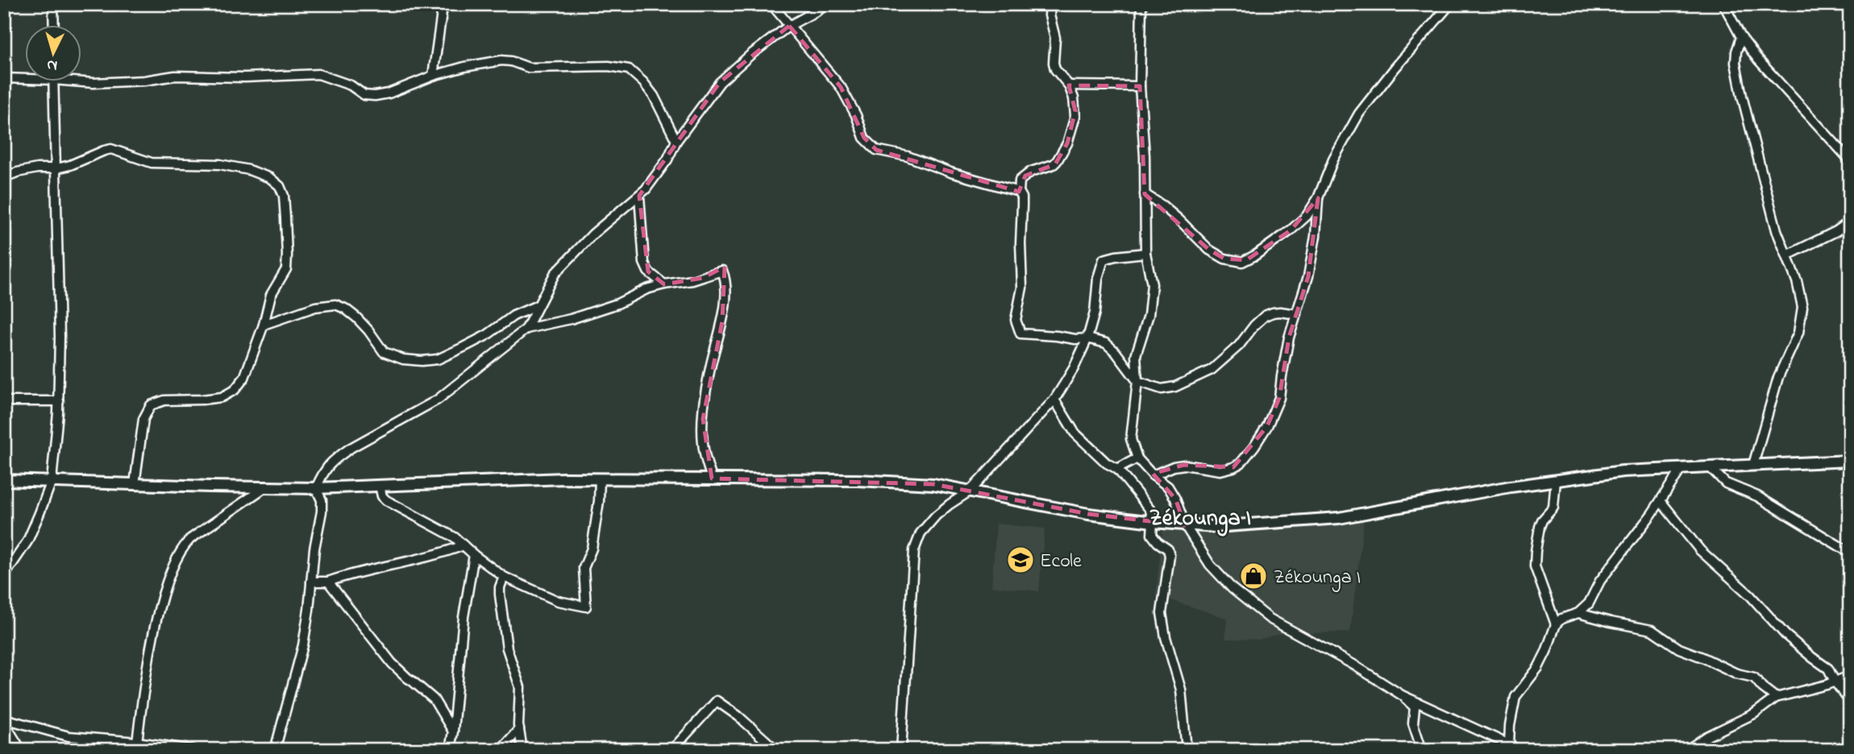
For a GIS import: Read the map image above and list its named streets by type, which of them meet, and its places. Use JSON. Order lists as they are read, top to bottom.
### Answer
{
  "districts": ["Zékounga I"],
  "places": {
    "school or university": ["Ecole"],
    "shop": ["Zékounga I"]
  },
  "north": "bottom"
}
